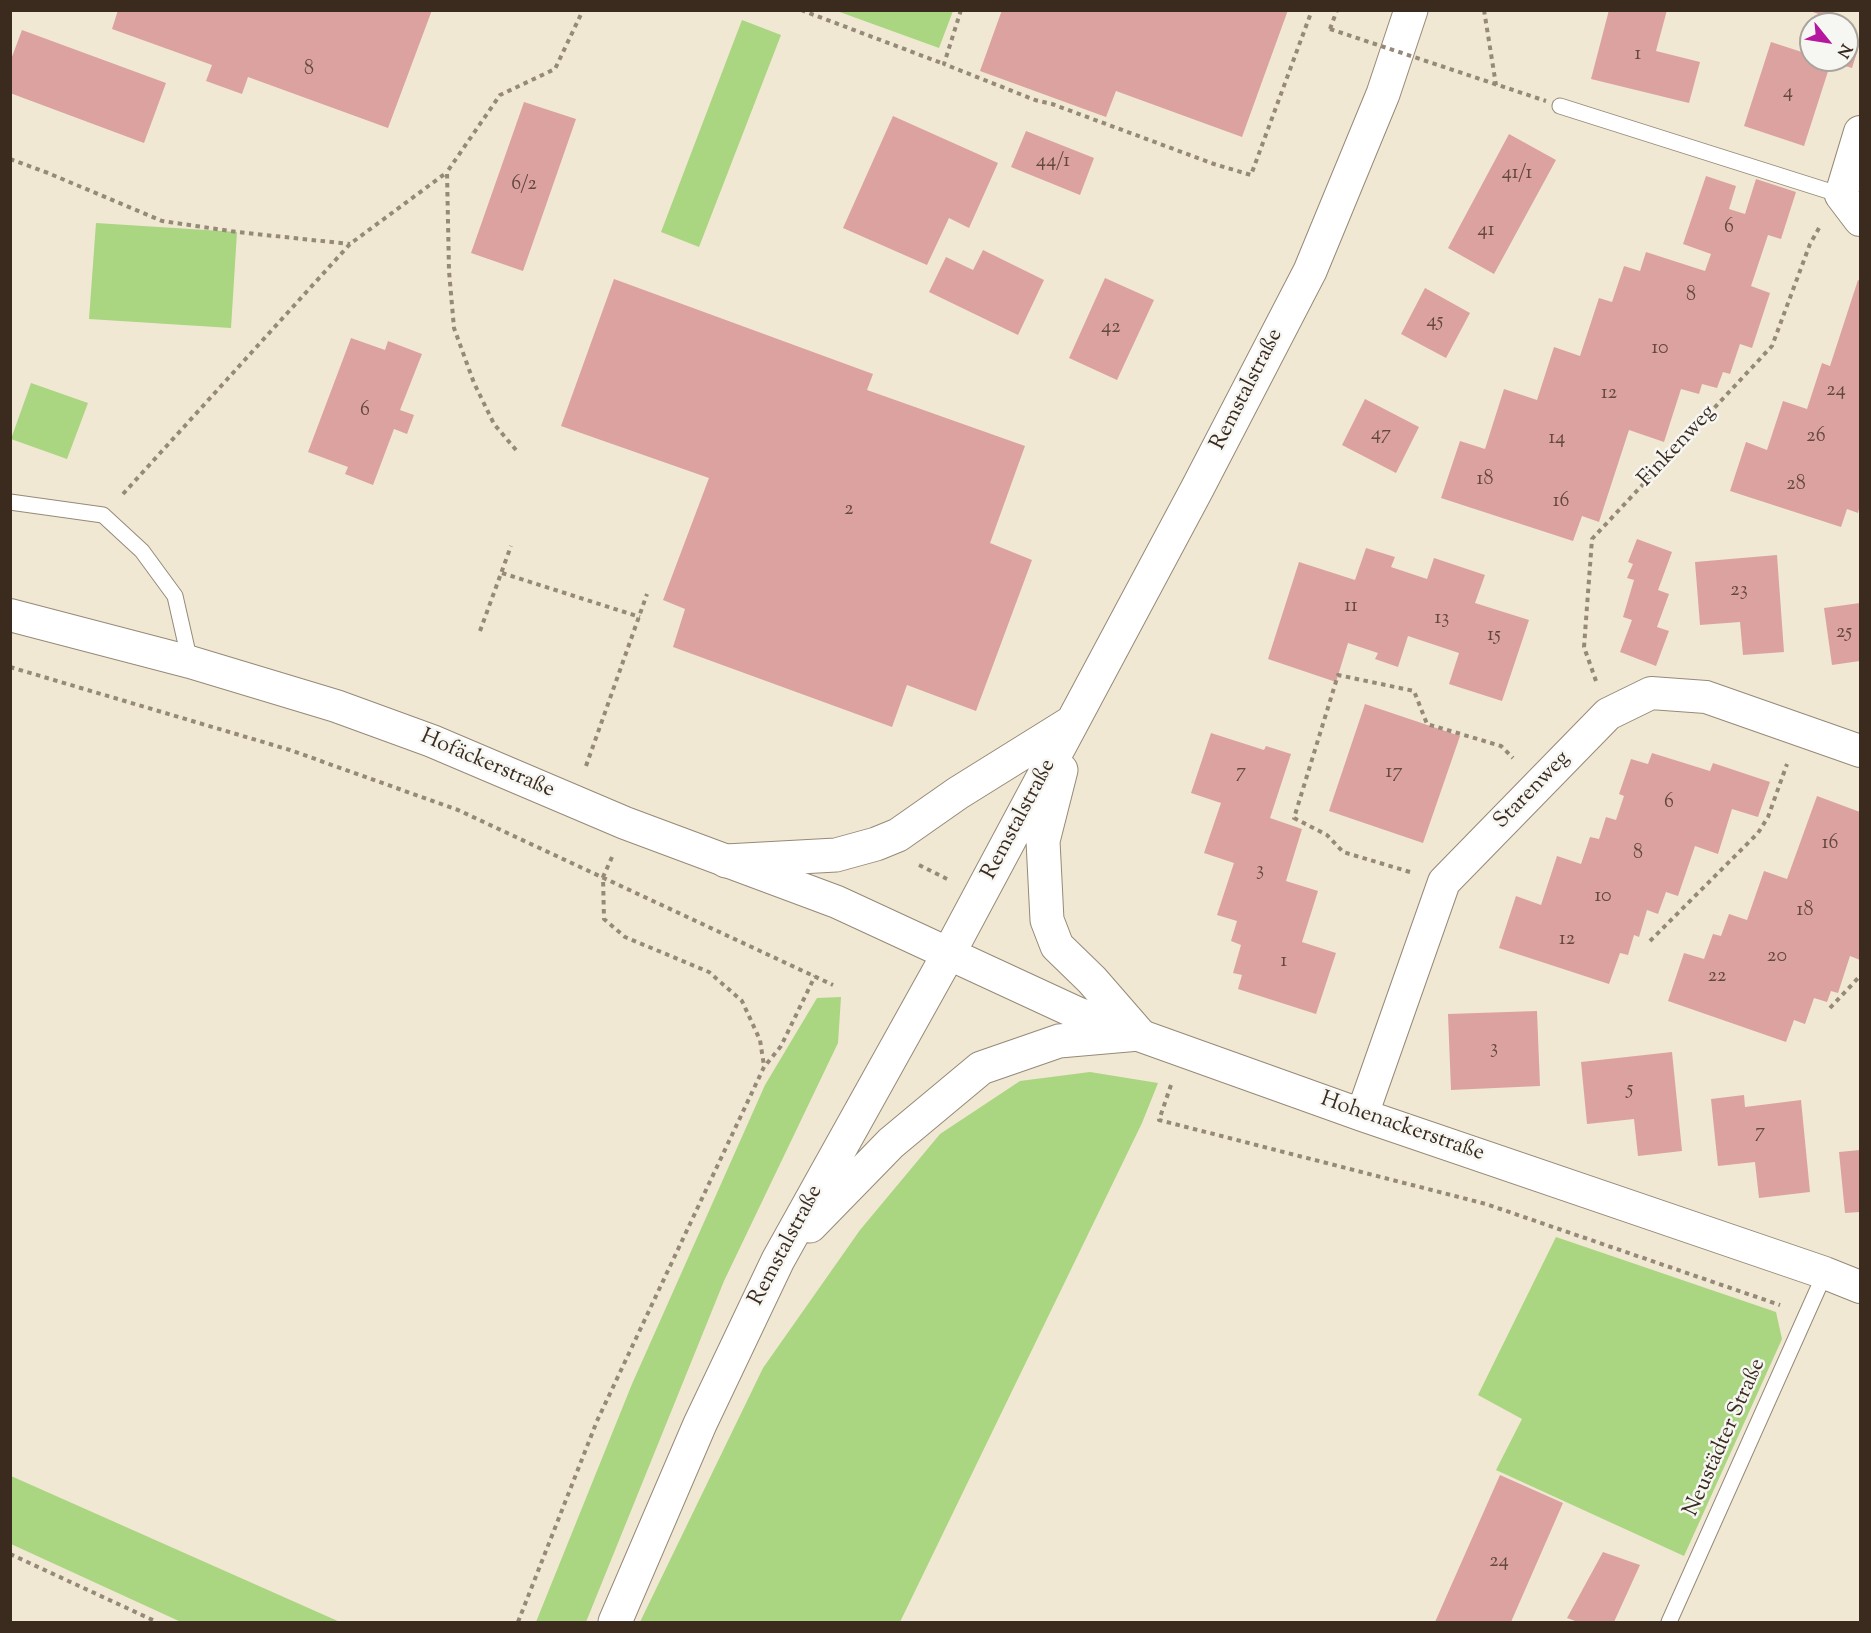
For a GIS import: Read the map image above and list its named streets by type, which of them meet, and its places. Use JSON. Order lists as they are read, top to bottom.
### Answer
{
  "streets": {
    "street": [
      "Remstalstraße",
      "Hofäckerstraße",
      "Starenweg",
      "Hohenackerstraße"
    ],
    "lane": ["Neustädter Straße"],
    "path": ["Finkenweg"]
  },
  "crossings": [
    ["Remstalstraße", "Hofäckerstraße"],
    ["Remstalstraße", "Hohenackerstraße"],
    ["Finkenweg", "Starenweg"],
    ["Hofäckerstraße", "Hohenackerstraße"],
    ["Starenweg", "Hohenackerstraße"],
    ["Hohenackerstraße", "Neustädter Straße"]
  ],
  "house_numbers": [
    "1",
    "8",
    "4",
    "44/1",
    "41/1",
    "6/2",
    "6",
    "41",
    "8",
    "45",
    "42",
    "10",
    "24",
    "12",
    "6",
    "47",
    "26",
    "14",
    "18",
    "28",
    "16",
    "2",
    "23",
    "11",
    "13",
    "25",
    "15",
    "7",
    "17",
    "6",
    "16",
    "8",
    "3",
    "10",
    "18",
    "12",
    "20",
    "1",
    "22",
    "3",
    "5",
    "7",
    "24"
  ],
  "north": "bottom right"
}
